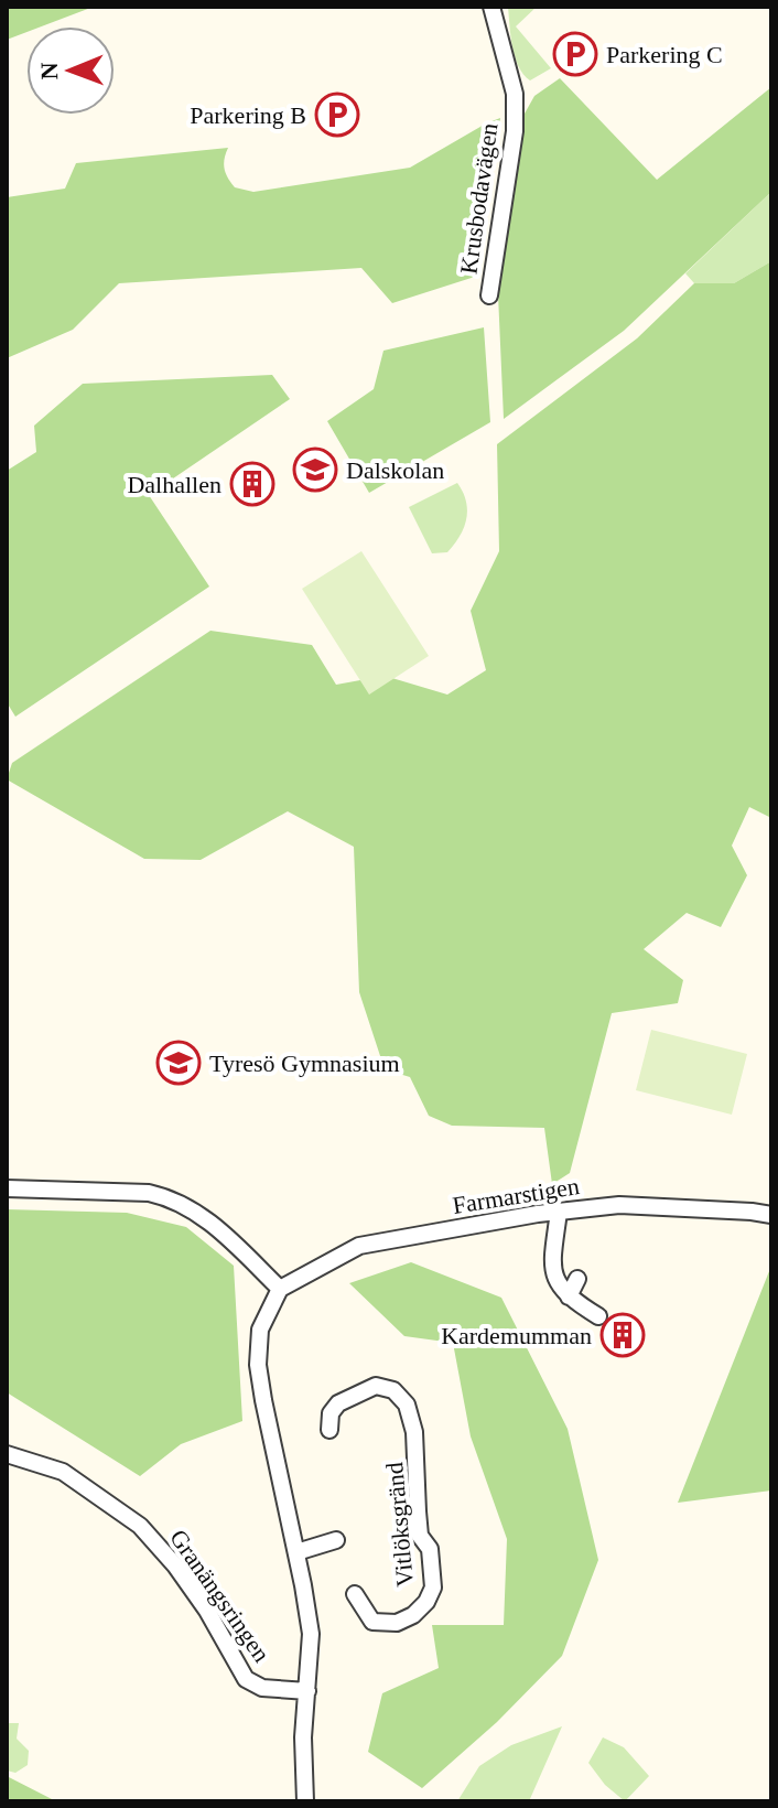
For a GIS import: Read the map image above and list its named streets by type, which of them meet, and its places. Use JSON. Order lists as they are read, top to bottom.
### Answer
{
  "streets": {
    "street": [
      "Krusbodavägen",
      "Farmarstigen",
      "Vitlöksgränd",
      "Granängsringen"
    ]
  },
  "places": {
    "parking": ["Parkering C", "Parkering B"],
    "school or university": ["Dalskolan", "Tyresö Gymnasium"],
    "building": ["Dalhallen", "Kardemumman"]
  },
  "north": "left"
}
